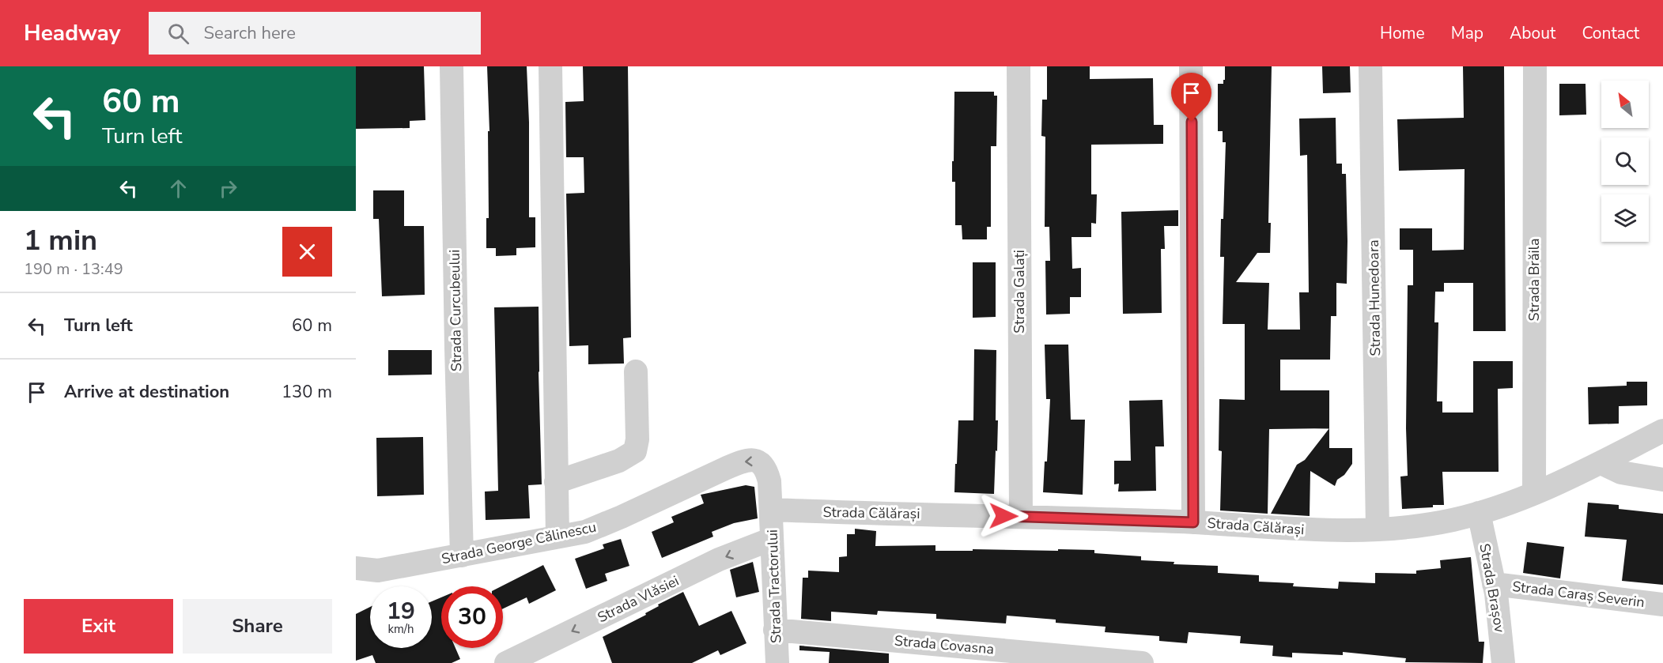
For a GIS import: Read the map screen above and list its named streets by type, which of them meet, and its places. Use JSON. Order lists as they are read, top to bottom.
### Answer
{
  "streets": {
    "street": [
      "Strada Brăila",
      "Strada Galați",
      "Strada Hunedoara",
      "Strada Curcubeului",
      "Strada Călărași",
      "Strada George Călinescu",
      "Strada Tractorului",
      "Strada Brașov",
      "Strada Caraș Severin",
      "Strada Vlăsiei",
      "Strada Covasna"
    ]
  },
  "crossings": [
    ["Strada Brăila", "Strada Călărași"],
    ["Strada Galați", "Strada Călărași"],
    ["Strada Hunedoara", "Strada Călărași"],
    ["Strada Curcubeului", "Strada George Călinescu"],
    ["Strada Călărași", "Strada George Călinescu"],
    ["Strada Călărași", "Strada Tractorului"],
    ["Strada Călărași", "Strada Brașov"],
    ["Strada George Călinescu", "Strada Tractorului"],
    ["Strada Tractorului", "Strada Vlăsiei"],
    ["Strada Tractorului", "Strada Covasna"],
    ["Strada Brașov", "Strada Caraș Severin"]
  ],
  "one_way": ["Strada George Călinescu", "Strada Vlăsiei"],
  "north": "top left",
  "page": {
    "header": "Headway",
    "search": "Search here",
    "nav": [
      "Home",
      "Map",
      "About",
      "Contact"
    ],
    "turn": ["60 m", "Turn left"],
    "heading": ["1 min", "190 m · 13:49"],
    "list": [
      {
        "name": "Turn left",
        "value": "60 m"
      },
      {
        "name": "Arrive at destination",
        "value": "130 m"
      }
    ],
    "speed": "19 km/h",
    "limit": "30",
    "buttons": ["Exit", "Share"]
  }
}
